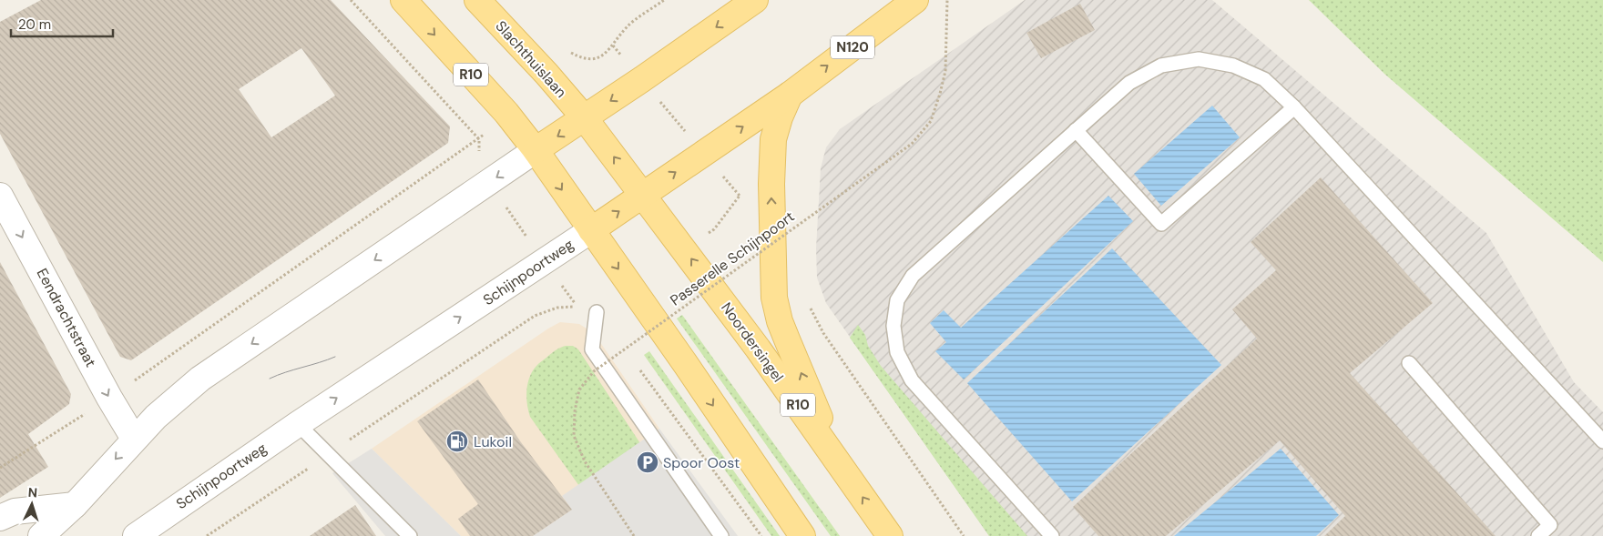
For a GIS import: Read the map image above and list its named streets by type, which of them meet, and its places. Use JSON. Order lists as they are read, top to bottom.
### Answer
{
  "streets": {
    "main road": [
      "N120",
      "Slachthuislaan",
      "R10",
      "Schijnpoortweg",
      "Noordersingel"
    ],
    "street": ["Eendrachtstraat"],
    "path": ["Passerelle Schijnpoort"]
  },
  "crossings": [
    ["Slachthuislaan", "R10"],
    ["R10", "Schijnpoortweg"],
    ["R10", "Noordersingel"],
    ["Schijnpoortweg", "Noordersingel"]
  ],
  "one_way": ["Eendrachtstraat"],
  "places": {
    "fuel station": ["Lukoil"],
    "parking": ["Spoor Oost"]
  },
  "scale_bar": "20 m",
  "north": "top"
}
